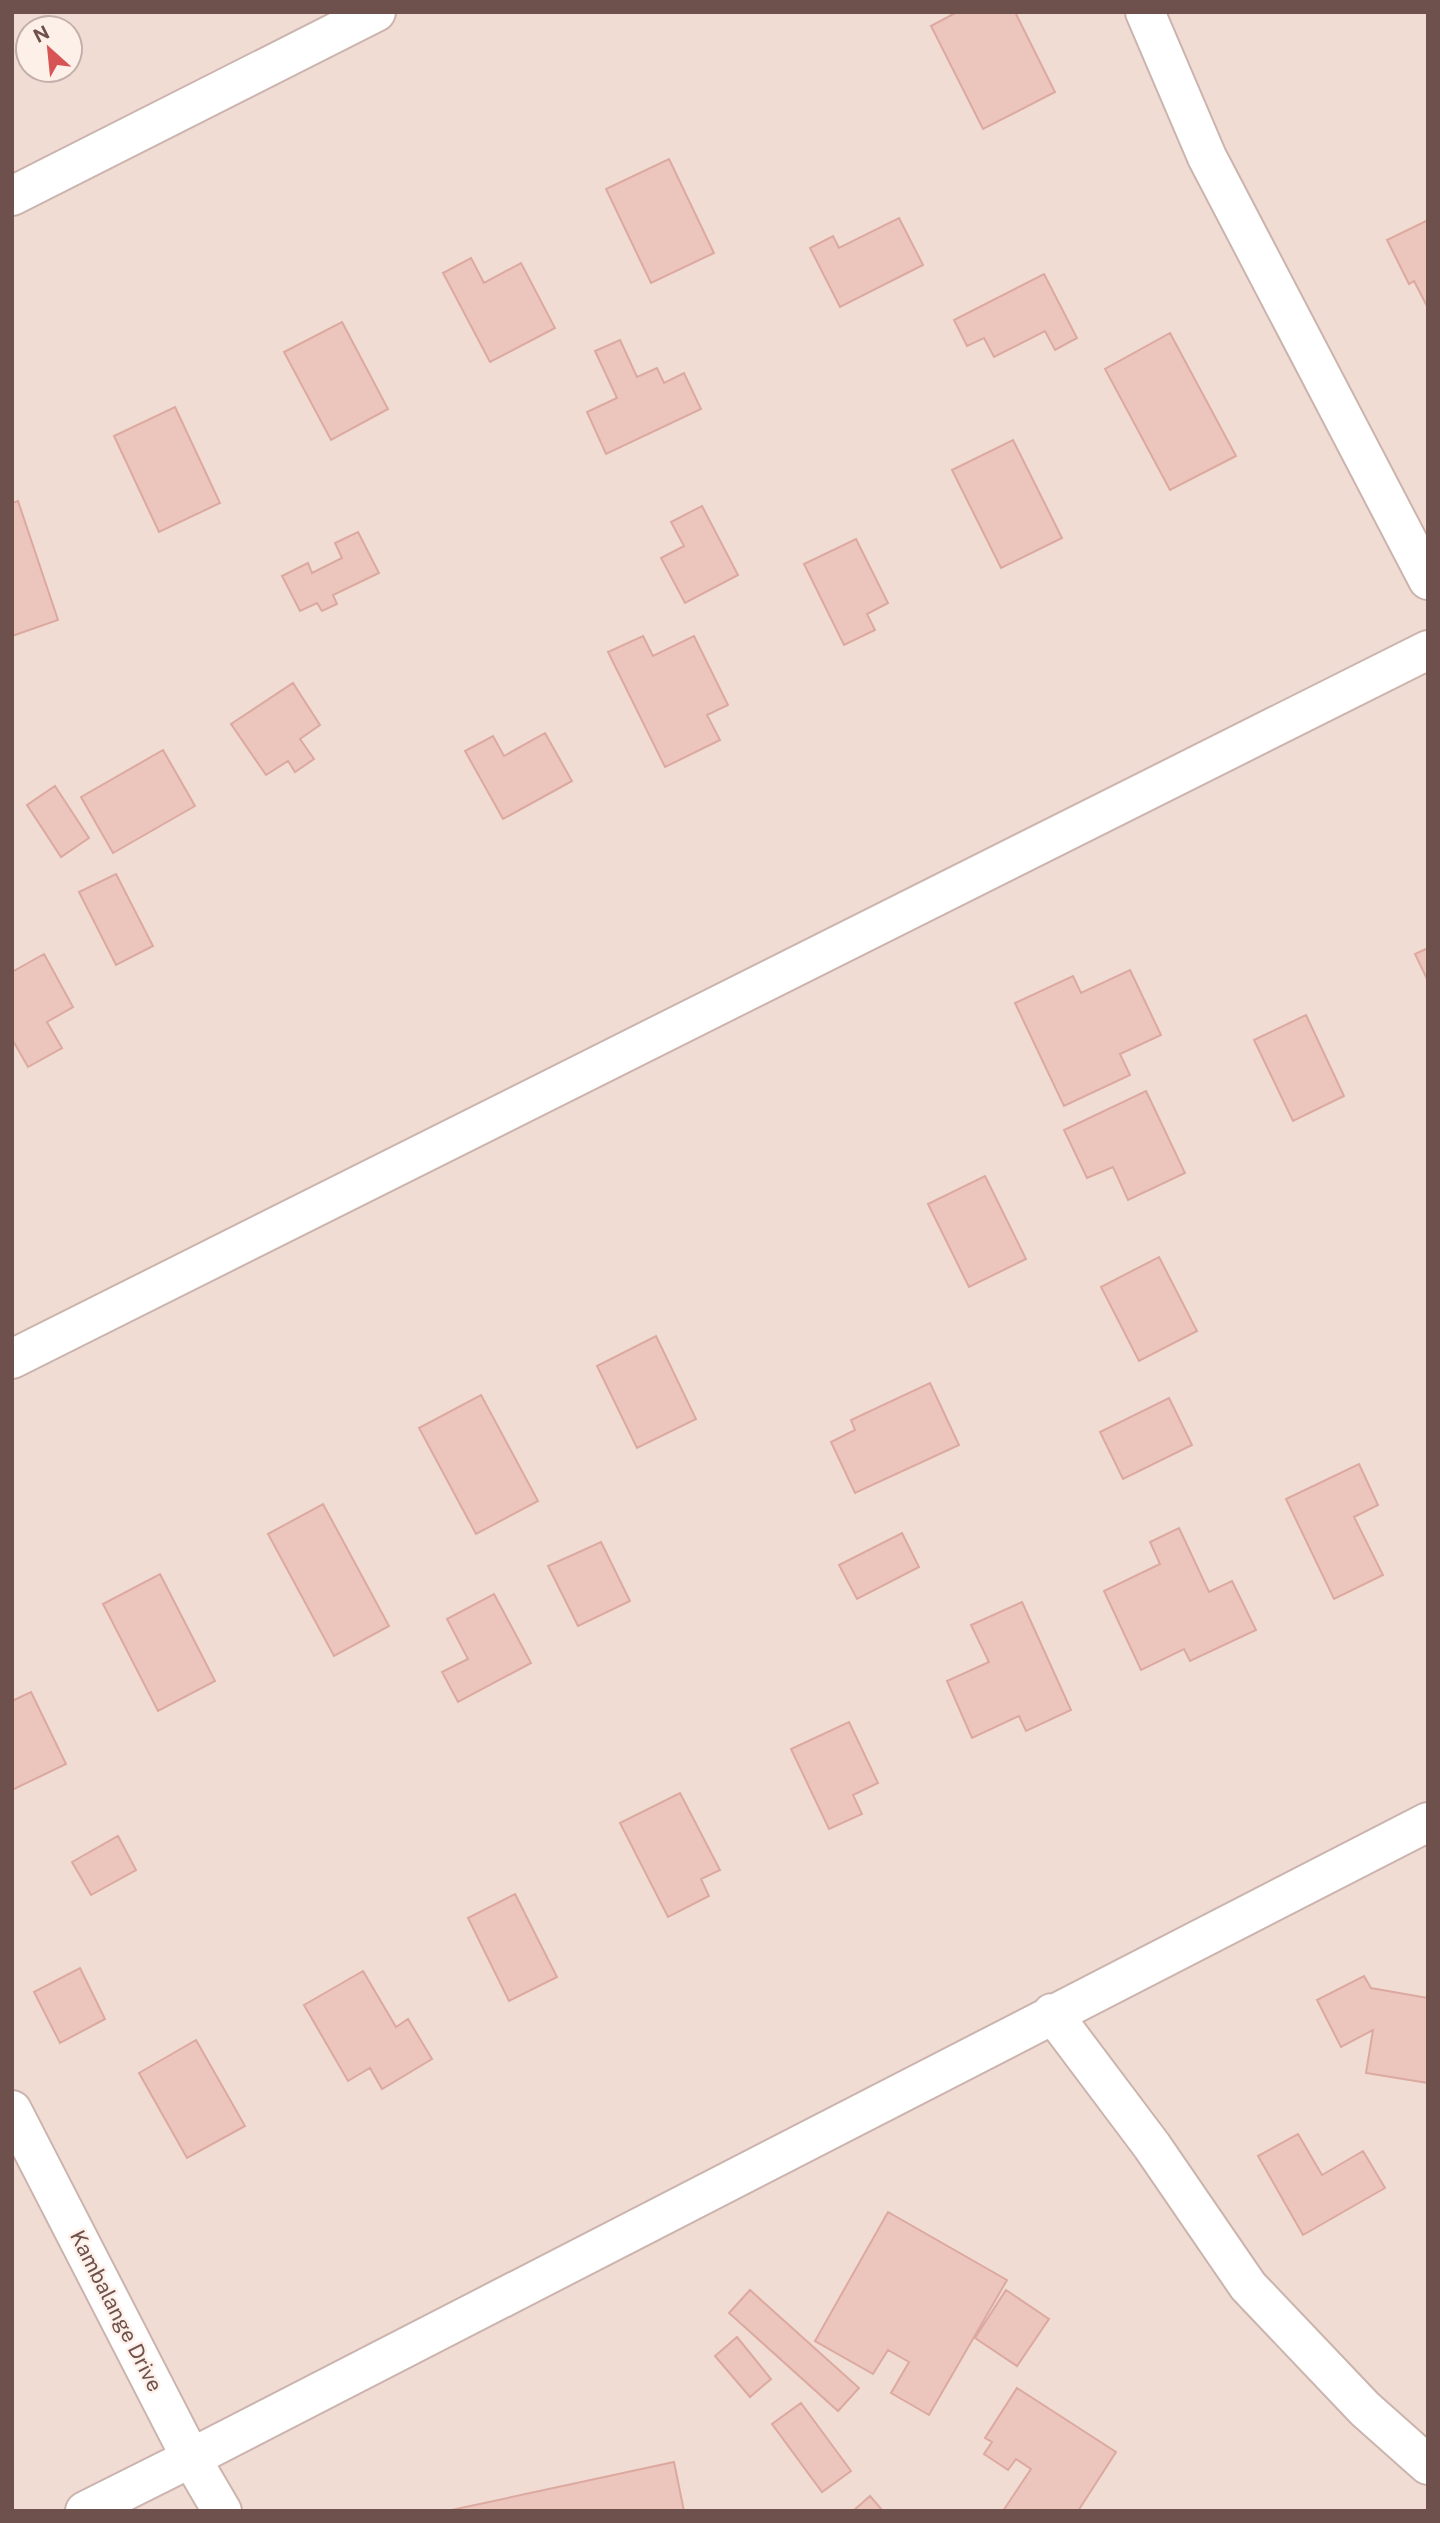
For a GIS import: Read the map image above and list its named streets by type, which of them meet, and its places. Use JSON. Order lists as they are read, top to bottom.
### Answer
{
  "streets": {
    "street": ["Kambalange Drive"]
  },
  "north": "top left"
}
